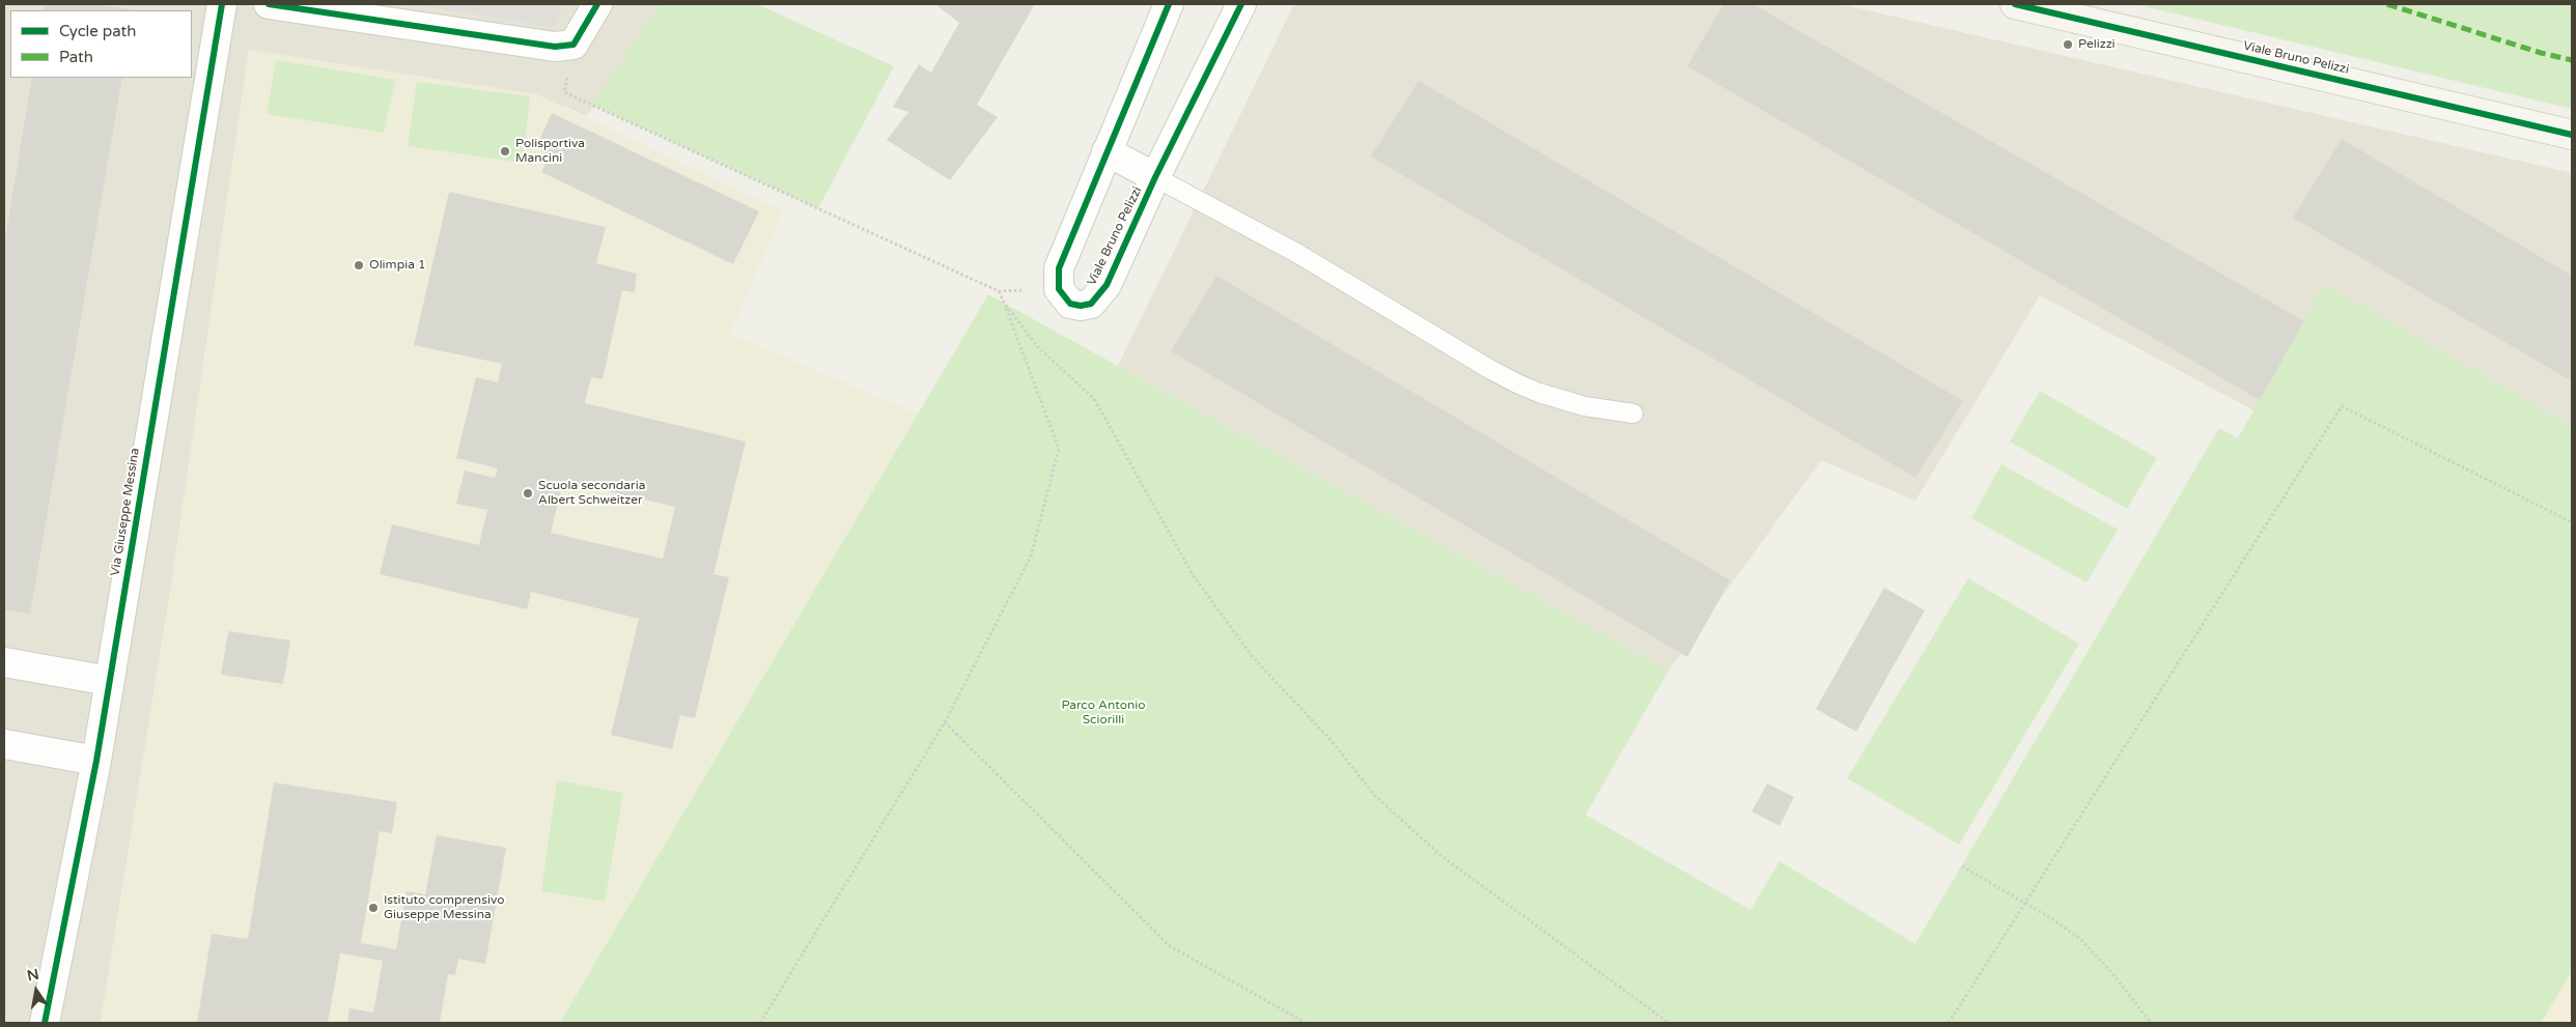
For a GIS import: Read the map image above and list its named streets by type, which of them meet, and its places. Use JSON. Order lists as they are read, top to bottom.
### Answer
{
  "streets": {
    "street": ["Viale Bruno Pelizzi", "Via Giuseppe Messina"]
  },
  "parks": ["Parco Antonio Sciorilli"],
  "places": [
    "Pelizzi",
    "Polisportiva Mancini",
    "Olimpia 1",
    "Scuola secondaria Albert Schweitzer",
    "Istituto comprensivo Giuseppe Messina"
  ],
  "legend": ["Cycle path", "Path"],
  "north": "top"
}
